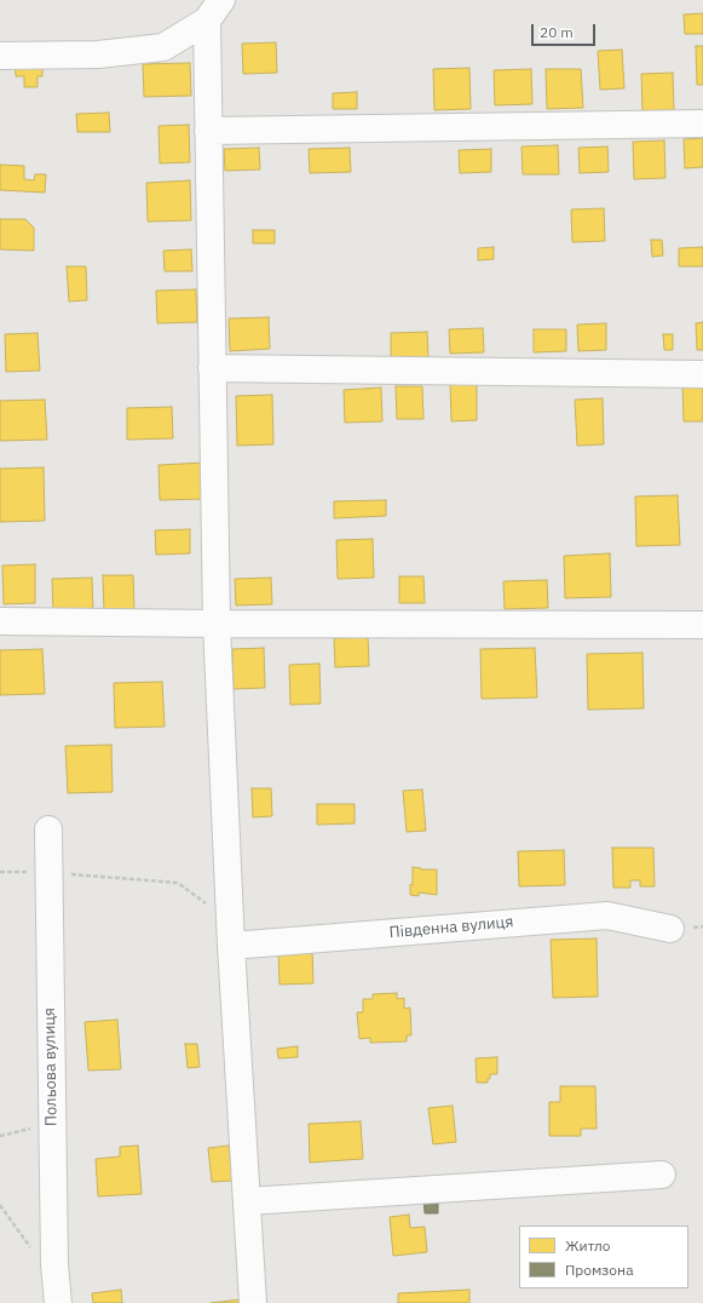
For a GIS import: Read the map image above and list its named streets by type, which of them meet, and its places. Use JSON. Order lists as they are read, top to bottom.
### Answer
{
  "streets": {
    "street": ["Південна вулиця", "Польова вулиця"]
  },
  "legend": ["Житло", "Промзона"],
  "scale_bar": "20 m"
}
